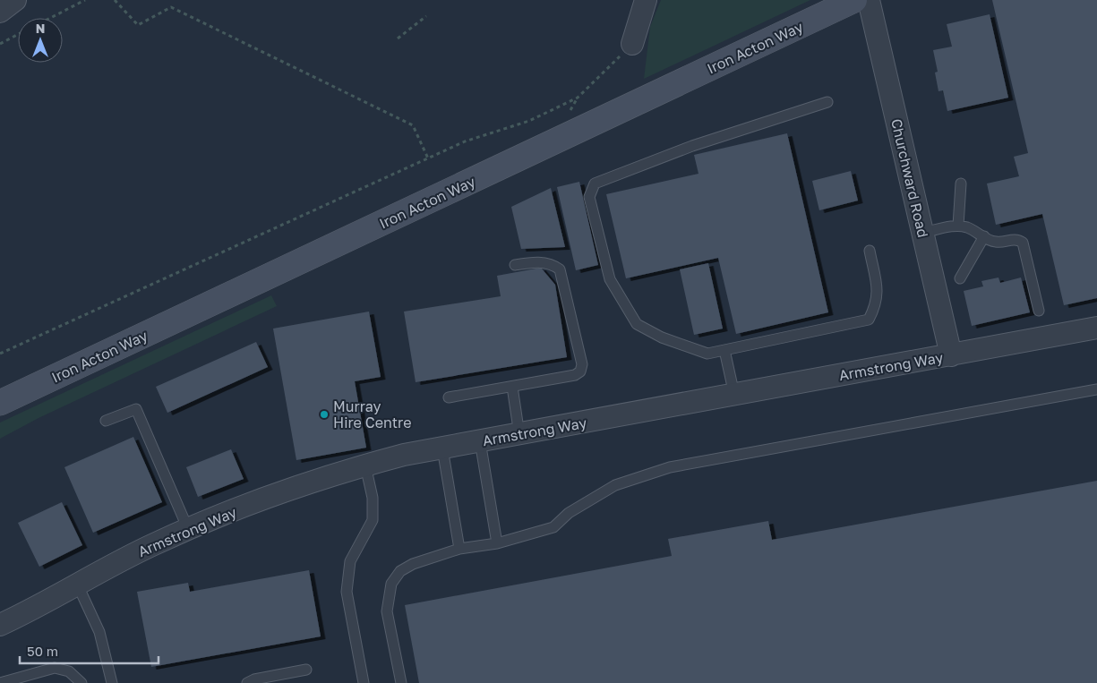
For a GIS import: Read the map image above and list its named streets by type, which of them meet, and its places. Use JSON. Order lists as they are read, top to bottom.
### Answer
{
  "streets": {
    "main road": ["Iron Acton Way"],
    "street": ["Churchward Road", "Armstrong Way"]
  },
  "crossings": [
    ["Churchward Road", "Armstrong Way"]
  ],
  "places": ["Murray Hire Centre"],
  "scale_bar": "50 m",
  "north": "top"
}
